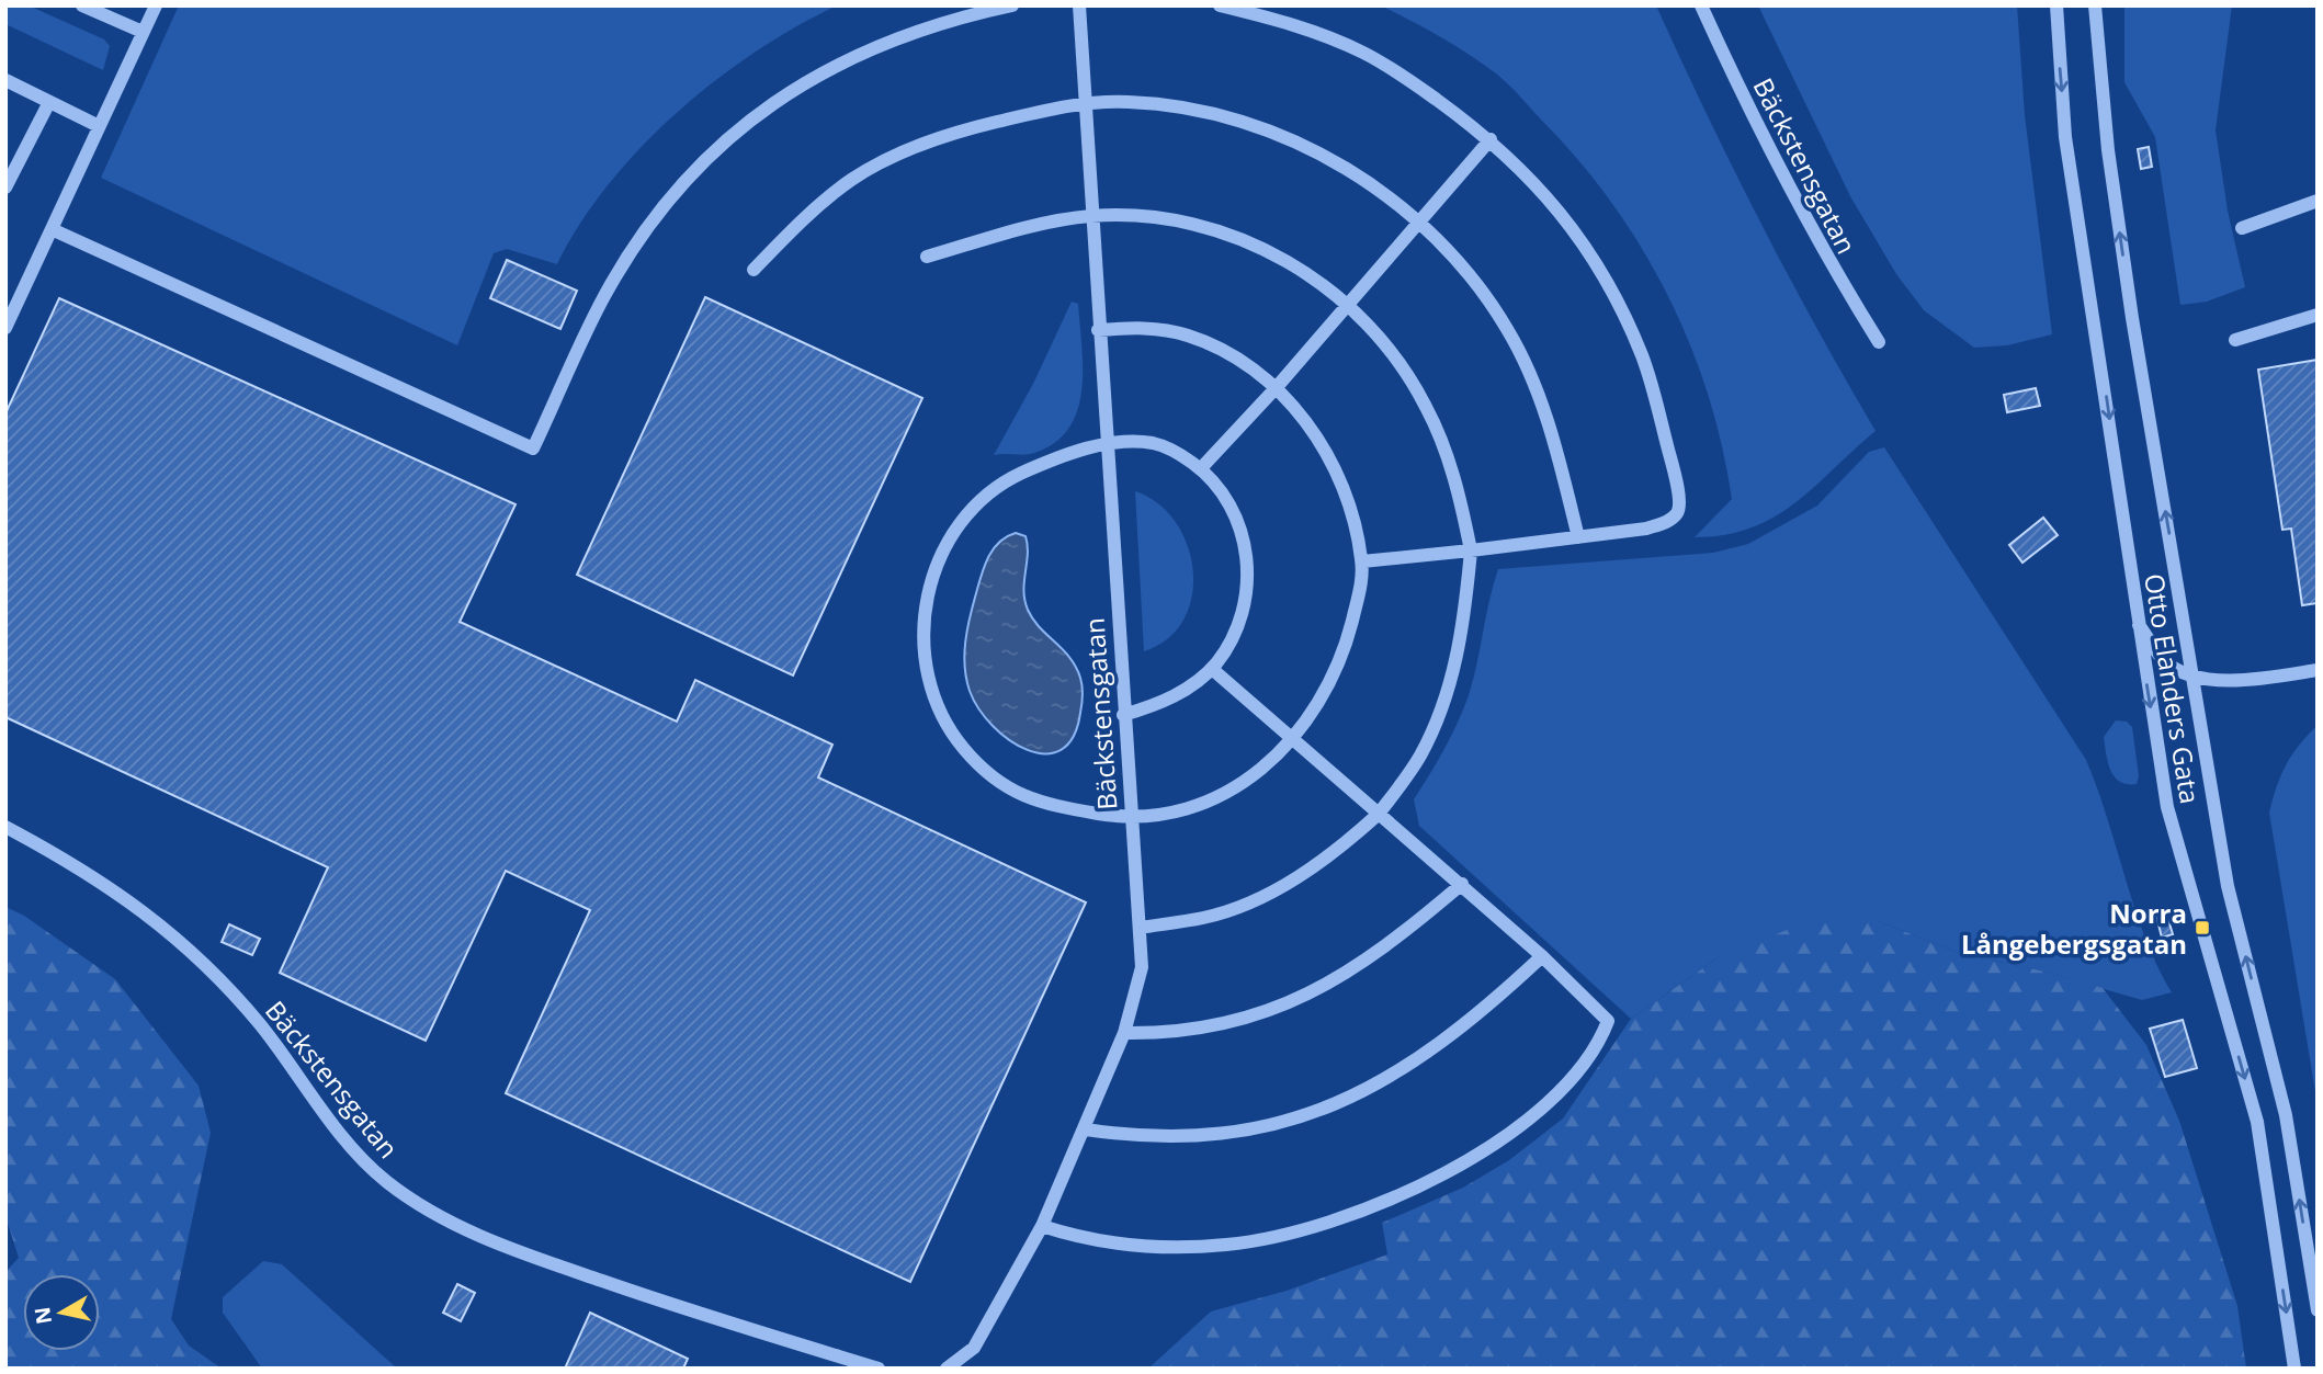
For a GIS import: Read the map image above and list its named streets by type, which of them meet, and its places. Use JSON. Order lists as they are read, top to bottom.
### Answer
{
  "streets": {
    "street": ["Bäckstensgatan", "Otto Elanders Gata"]
  },
  "places": {
    "transit": ["Norra Långebergsgatan"]
  },
  "north": "left"
}
